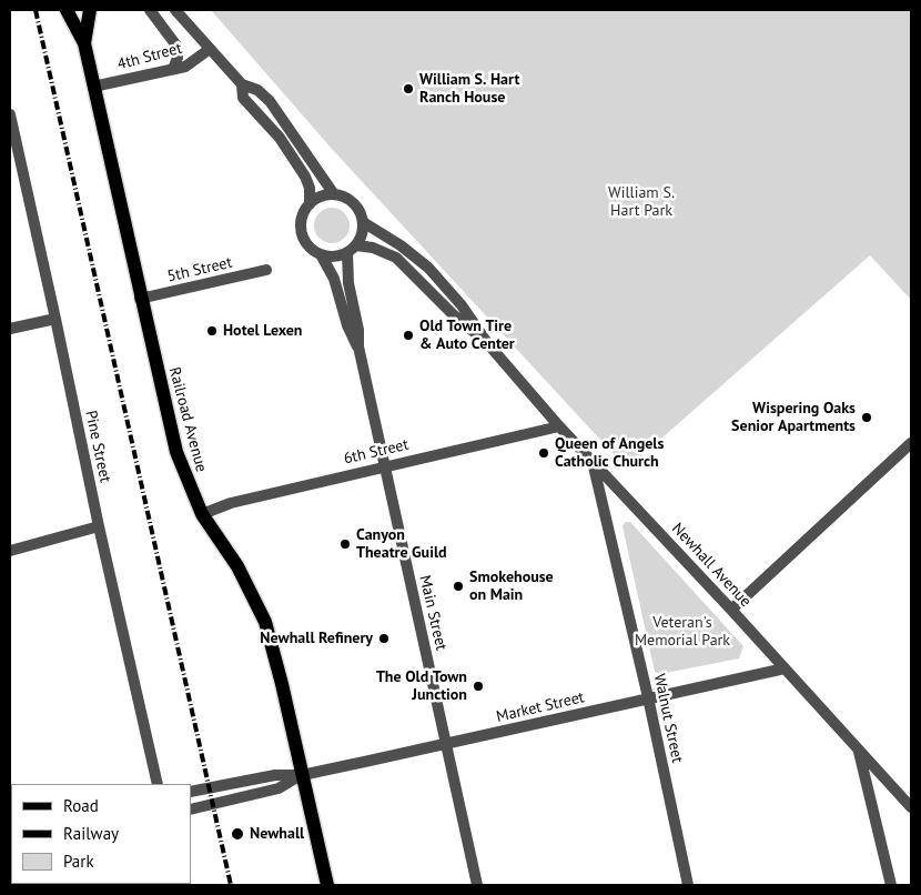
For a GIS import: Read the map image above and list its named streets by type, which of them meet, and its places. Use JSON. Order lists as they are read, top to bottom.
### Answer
{
  "streets": {
    "main road": ["Railroad Avenue"],
    "street": [
      "4th Street",
      "5th Street",
      "Pine Street",
      "6th Street",
      "Newhall Avenue",
      "Main Street",
      "Market Street",
      "Walnut Street"
    ]
  },
  "crossings": [
    ["4th Street", "Railroad Avenue"],
    ["5th Street", "Railroad Avenue"],
    ["Railroad Avenue", "6th Street"],
    ["Railroad Avenue", "Market Street"],
    ["6th Street", "Newhall Avenue"],
    ["6th Street", "Main Street"],
    ["Newhall Avenue", "Main Street"],
    ["Newhall Avenue", "Market Street"],
    ["Newhall Avenue", "Walnut Street"],
    ["Main Street", "Market Street"],
    ["Market Street", "Walnut Street"]
  ],
  "parks": ["William S. Hart Park", "Veteran's Memorial Park"],
  "places": [
    "William S. Hart Ranch House",
    "Hotel Lexen",
    "Old Town Tire & Auto Center",
    "Wispering Oaks Senior Apartments",
    "Queen of Angels Catholic Church",
    "Canyon Theatre Guild",
    "Smokehouse on Main",
    "Newhall Refinery",
    "The Old Town Junction",
    "Newhall"
  ],
  "legend": ["Road", "Railway", "Park"]
}
